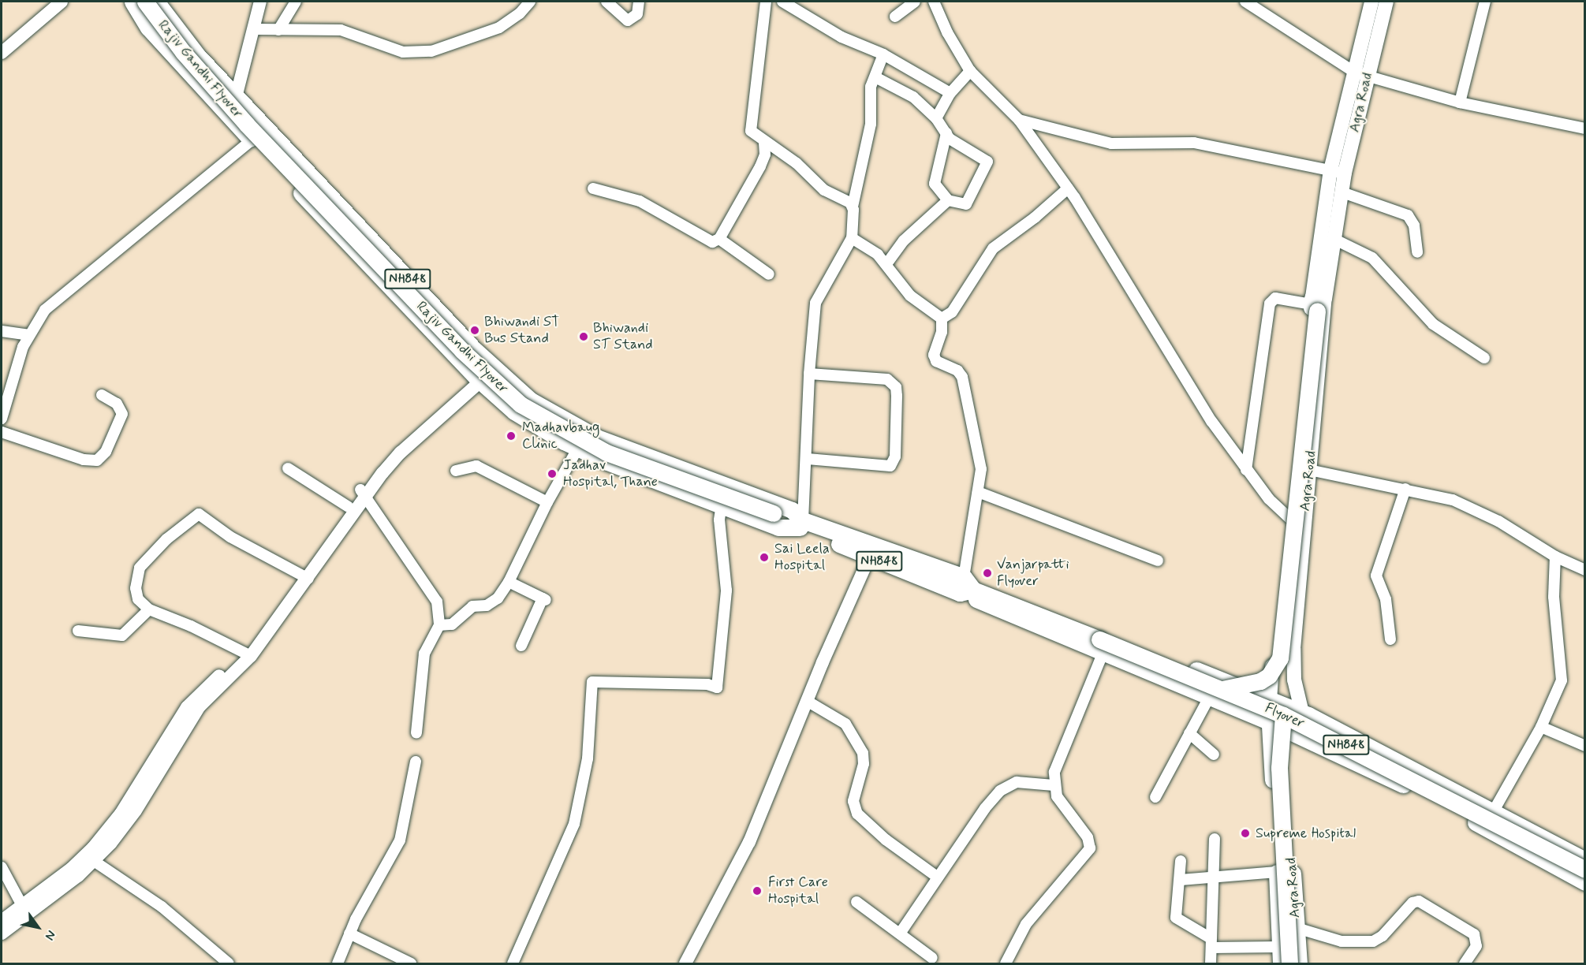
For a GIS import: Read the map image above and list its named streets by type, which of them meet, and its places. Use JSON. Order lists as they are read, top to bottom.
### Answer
{
  "streets": {
    "main road": [
      "Rajiv Gandhi Flyover",
      "Agra Road",
      "NH848",
      "Flyover"
    ]
  },
  "crossings": [
    ["Rajiv Gandhi Flyover", "NH848"],
    ["Agra Road", "Flyover"],
    ["NH848", "Flyover"]
  ],
  "places": [
    "Bhiwandi ST Bus Stand",
    "Bhiwandi ST Stand",
    "Madhavbaug Clinic",
    "Jadhav Hospital, Thane",
    "Sai Leela Hospital",
    "Vanjarpatti Flyover",
    "Supreme Hospital",
    "First Care Hospital"
  ],
  "north": "bottom right"
}
